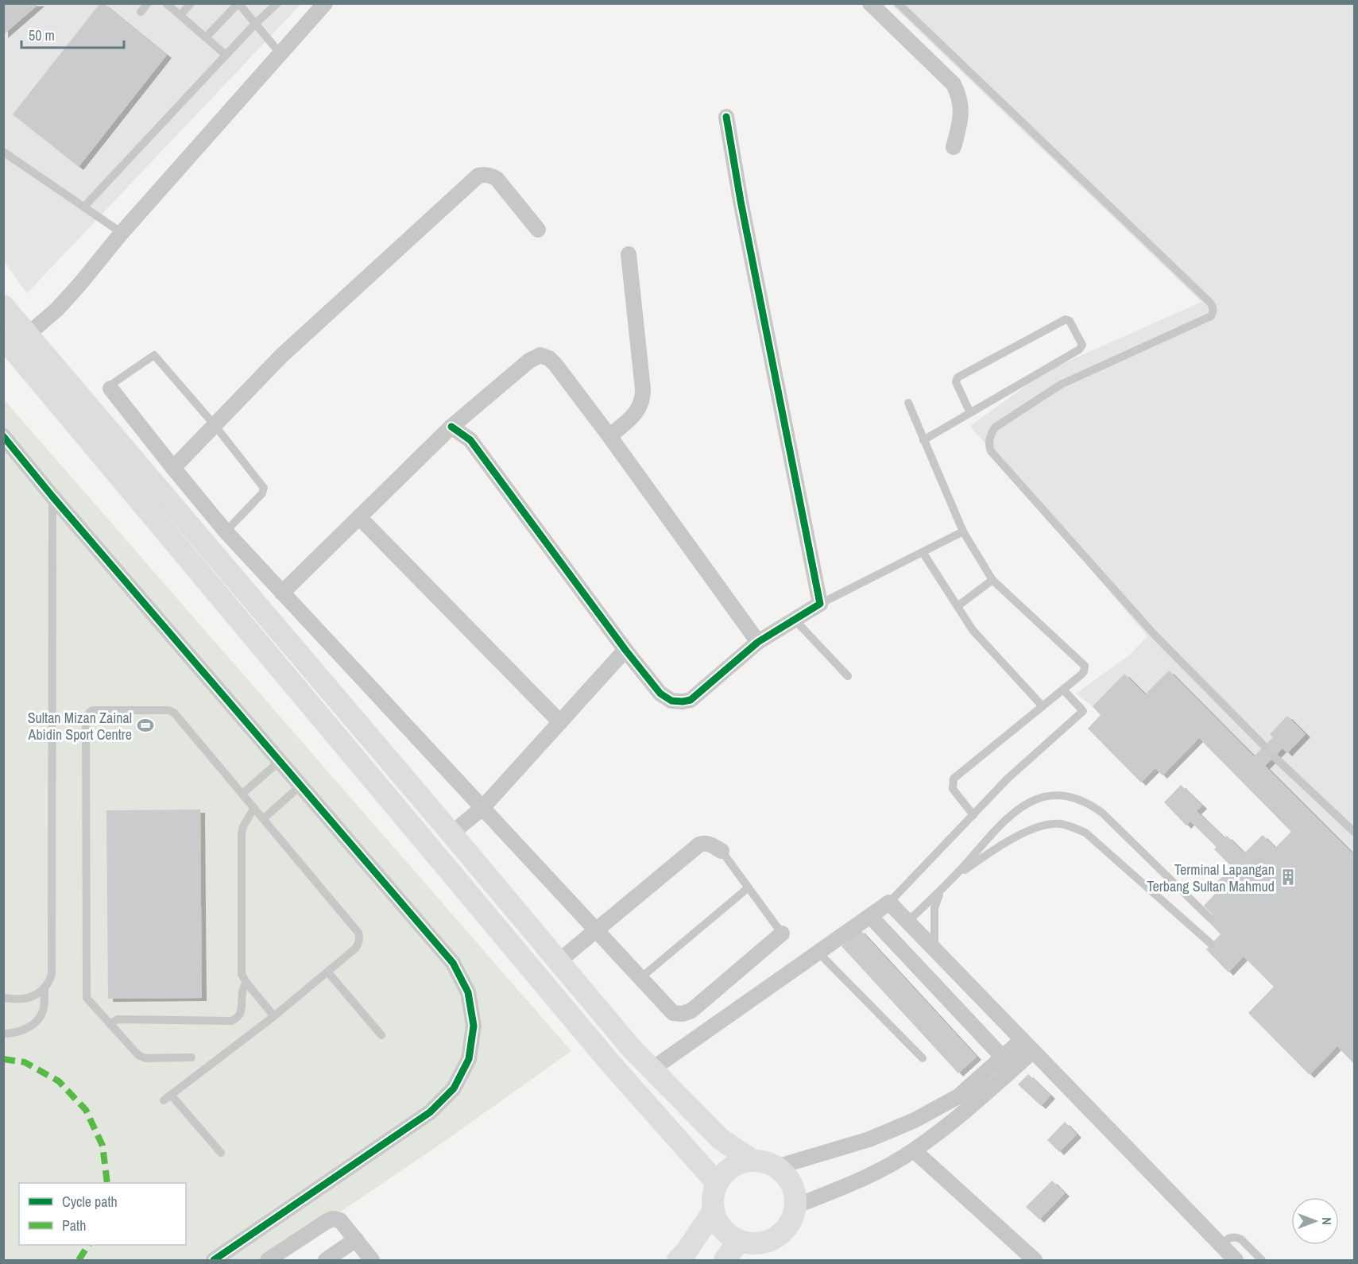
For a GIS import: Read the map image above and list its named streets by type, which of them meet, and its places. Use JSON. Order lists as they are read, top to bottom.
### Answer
{
  "places": {
    "sports": ["Sultan Mizan Zainal Abidin Sport Centre"],
    "building": ["Terminal Lapangan Terbang Sultan Mahmud"]
  },
  "legend": ["Cycle path", "Path"],
  "scale_bar": "50 m",
  "north": "right"
}
